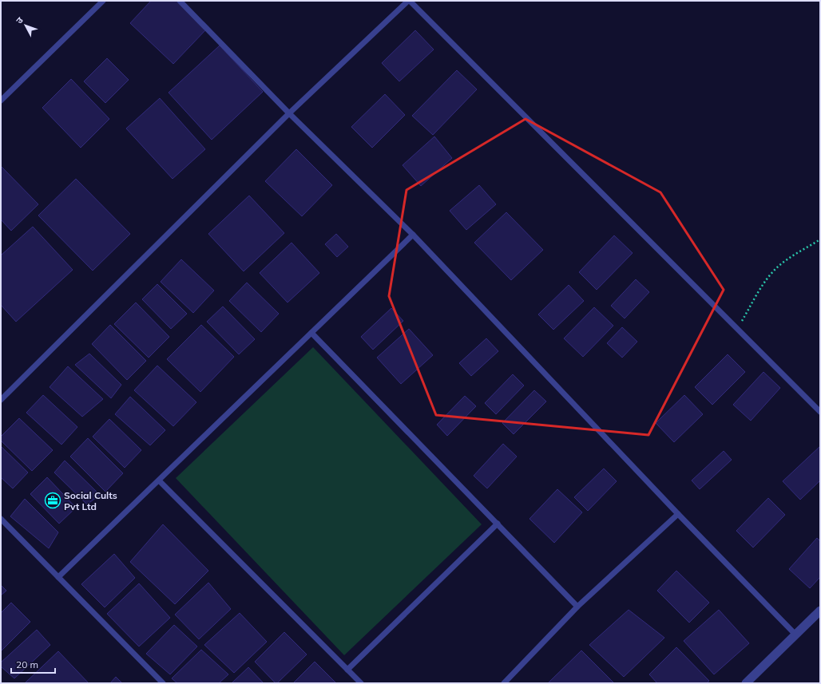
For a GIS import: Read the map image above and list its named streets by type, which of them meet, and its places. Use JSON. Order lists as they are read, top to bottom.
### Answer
{
  "places": {
    "office": ["Social Cults Pvt Ltd"]
  },
  "scale_bar": "20 m",
  "north": "top left"
}
